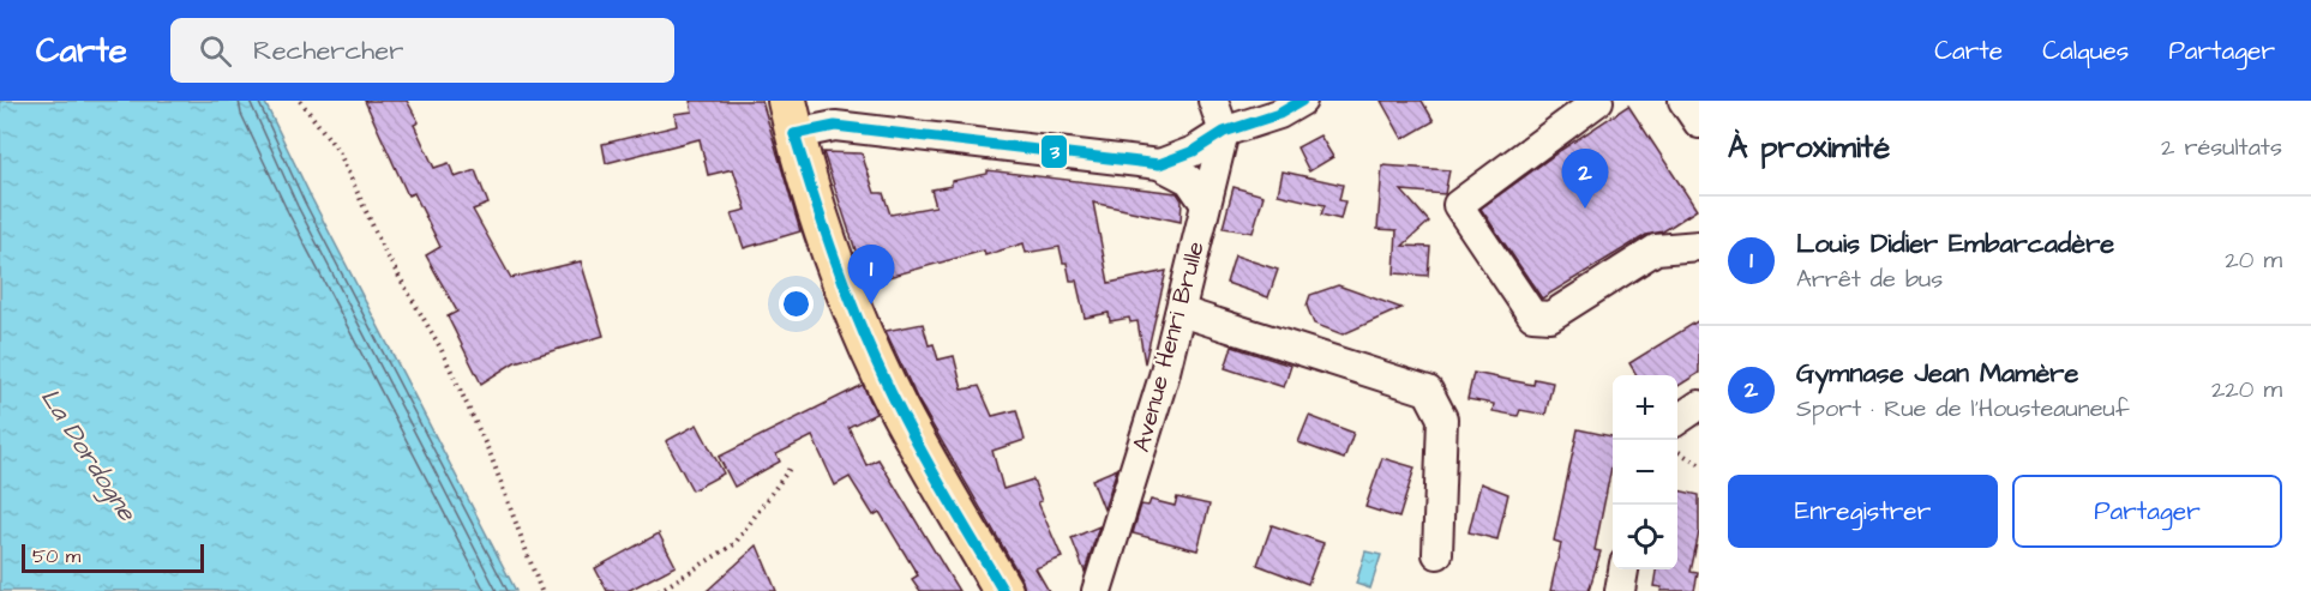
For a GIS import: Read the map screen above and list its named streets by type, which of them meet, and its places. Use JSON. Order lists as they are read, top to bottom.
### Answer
{
  "streets": {
    "street": ["Avenue Henri Brulle"]
  },
  "water": ["La Dordogne"],
  "lines": ["transit line 3"],
  "scale_bar": "50 m",
  "page": {
    "header": "Carte",
    "search": "Rechercher",
    "nav": ["Carte", "Calques", "Partager"],
    "heading": ["À proximité", "2 résultats"],
    "pins": ["2", "1"],
    "list": [
      {
        "mark": "1",
        "name": "Louis Didier Embarcadère",
        "note": "Arrêt de bus",
        "value": "20 m"
      },
      {
        "mark": "2",
        "name": "Gymnase Jean Mamère",
        "note": "Sport · Rue de l'Housteauneuf",
        "value": "220 m"
      }
    ],
    "map_buttons": ["+", "−"],
    "buttons": ["Enregistrer", "Partager"],
    "scale": "50 m"
  }
}
